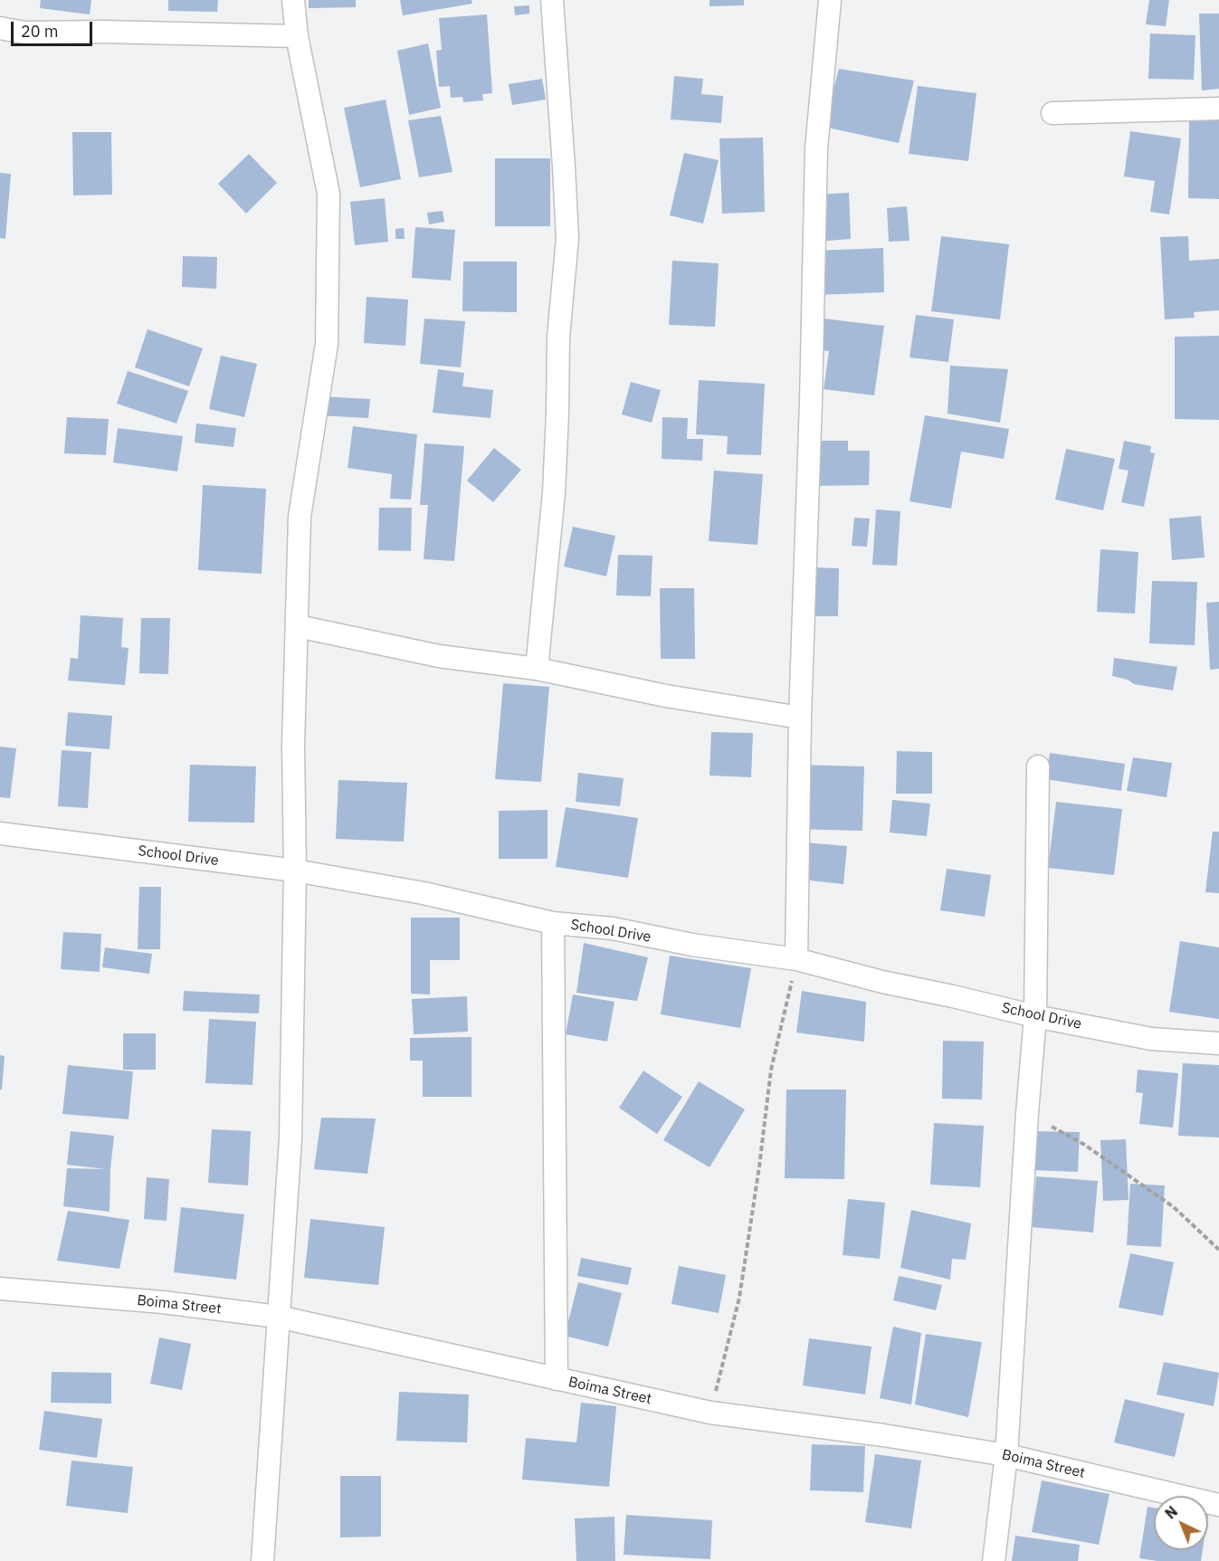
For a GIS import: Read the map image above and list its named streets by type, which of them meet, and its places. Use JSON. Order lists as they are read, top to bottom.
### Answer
{
  "streets": {
    "street": ["School Drive", "Boima Street"]
  },
  "scale_bar": "20 m",
  "north": "top left"
}
